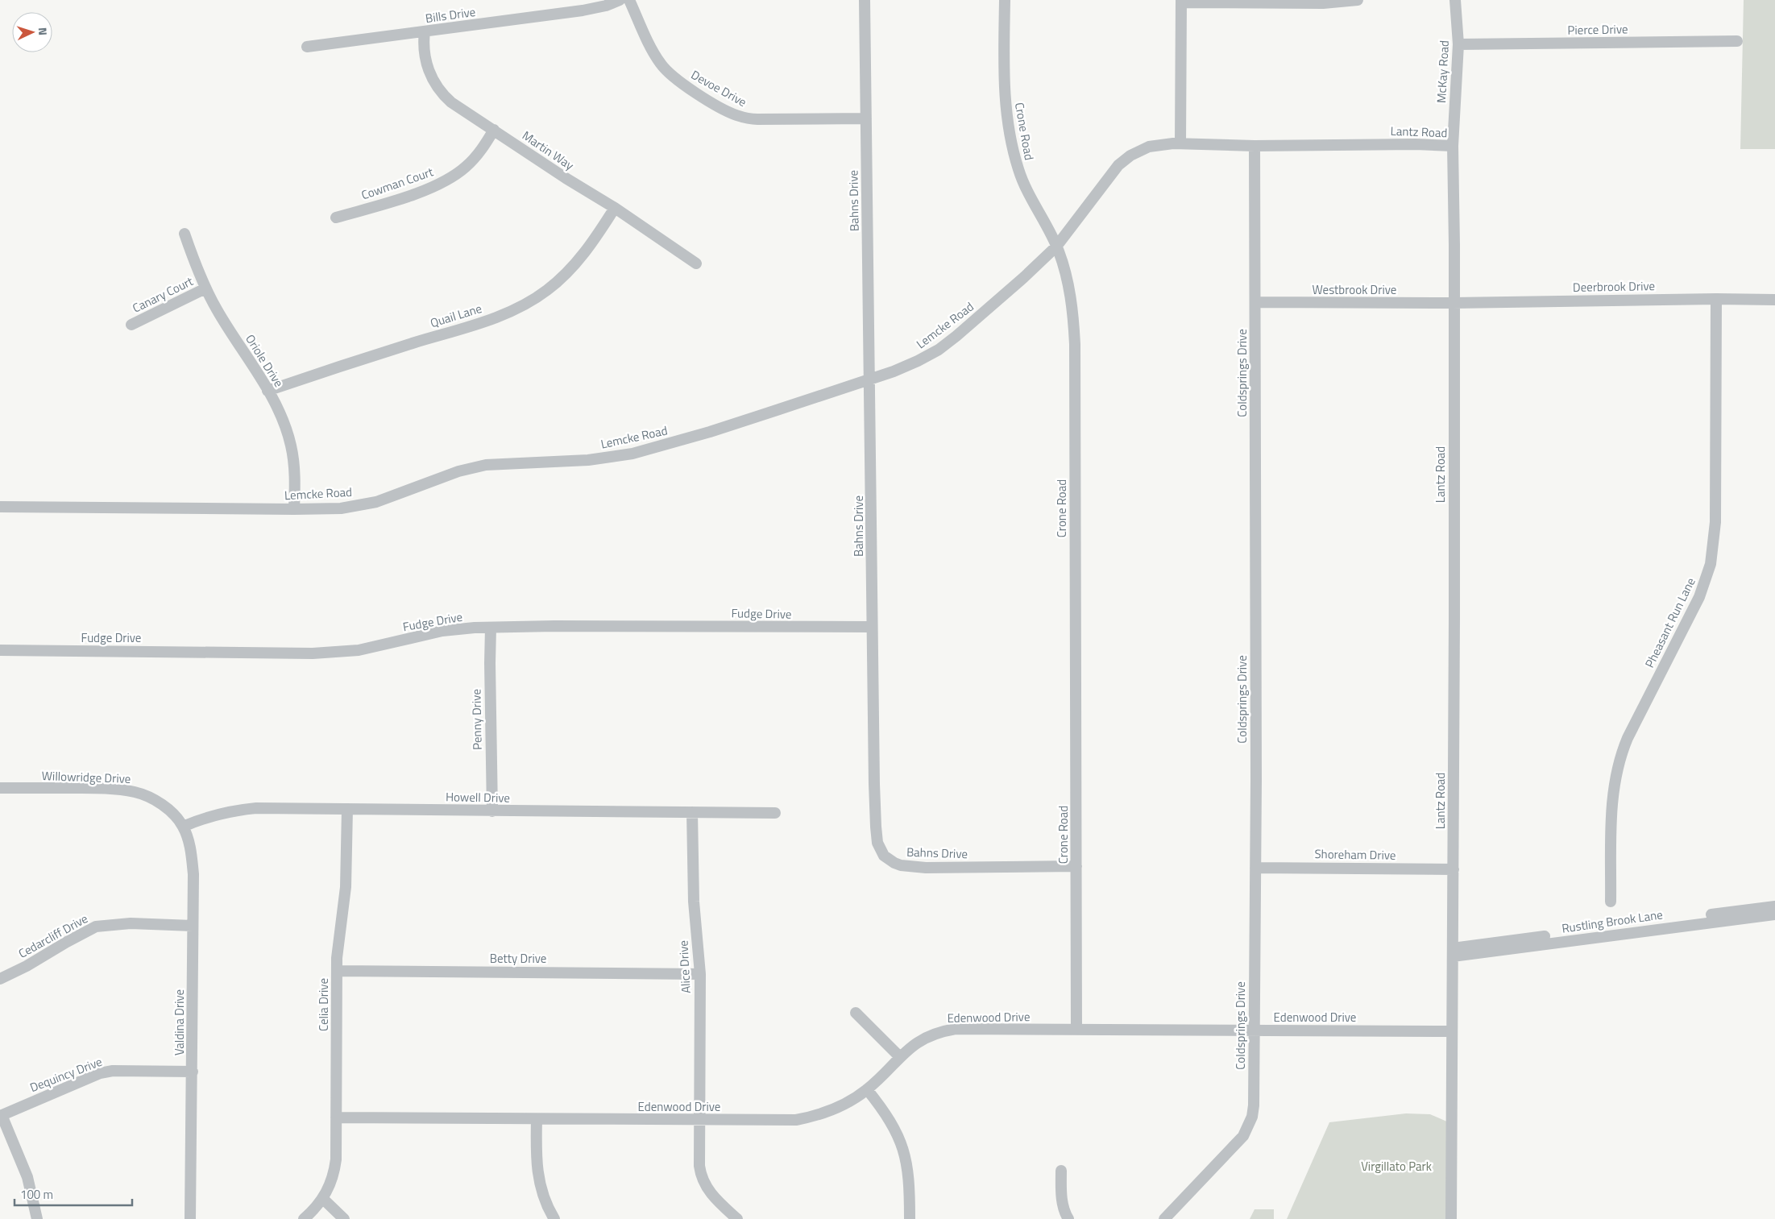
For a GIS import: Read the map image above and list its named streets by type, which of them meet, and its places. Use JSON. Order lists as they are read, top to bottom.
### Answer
{
  "streets": {
    "street": [
      "Bills Drive",
      "Pierce Drive",
      "McKay Road",
      "Devoe Drive",
      "Crone Road",
      "Lantz Road",
      "Martin Way",
      "Cowman Court",
      "Bahns Drive",
      "Deerbrook Drive",
      "Westbrook Drive",
      "Canary Court",
      "Quail Lane",
      "Lemcke Road",
      "Oriole Drive",
      "Coldsprings Drive",
      "Fudge Drive",
      "Pheasant Run Lane",
      "Penny Drive",
      "Willowridge Drive",
      "Howell Drive",
      "Shoreham Drive",
      "Rustling Brook Lane",
      "Cedarcliff Drive",
      "Betty Drive",
      "Alice Drive",
      "Celia Drive",
      "Edenwood Drive",
      "Valdina Drive",
      "Dequincy Drive"
    ]
  },
  "crossings": [
    ["Bills Drive", "Martin Way"],
    ["Pierce Drive", "McKay Road"],
    ["McKay Road", "Lantz Road"],
    ["Devoe Drive", "Bahns Drive"],
    ["Crone Road", "Bahns Drive"],
    ["Crone Road", "Lemcke Road"],
    ["Crone Road", "Edenwood Drive"],
    ["Lantz Road", "Deerbrook Drive"],
    ["Lantz Road", "Westbrook Drive"],
    ["Lantz Road", "Lemcke Road"],
    ["Lantz Road", "Coldsprings Drive"],
    ["Lantz Road", "Shoreham Drive"],
    ["Lantz Road", "Rustling Brook Lane"],
    ["Lantz Road", "Edenwood Drive"],
    ["Martin Way", "Cowman Court"],
    ["Martin Way", "Quail Lane"],
    ["Bahns Drive", "Lemcke Road"],
    ["Bahns Drive", "Fudge Drive"],
    ["Deerbrook Drive", "Westbrook Drive"],
    ["Deerbrook Drive", "Pheasant Run Lane"],
    ["Westbrook Drive", "Coldsprings Drive"],
    ["Canary Court", "Oriole Drive"],
    ["Quail Lane", "Oriole Drive"],
    ["Lemcke Road", "Oriole Drive"],
    ["Coldsprings Drive", "Shoreham Drive"],
    ["Coldsprings Drive", "Edenwood Drive"],
    ["Fudge Drive", "Penny Drive"],
    ["Penny Drive", "Howell Drive"],
    ["Willowridge Drive", "Howell Drive"],
    ["Willowridge Drive", "Valdina Drive"],
    ["Howell Drive", "Alice Drive"],
    ["Howell Drive", "Celia Drive"],
    ["Howell Drive", "Valdina Drive"],
    ["Cedarcliff Drive", "Valdina Drive"],
    ["Betty Drive", "Alice Drive"],
    ["Betty Drive", "Celia Drive"],
    ["Alice Drive", "Edenwood Drive"],
    ["Celia Drive", "Edenwood Drive"],
    ["Valdina Drive", "Dequincy Drive"]
  ],
  "parks": ["Virgillato Park"],
  "scale_bar": "100 m",
  "north": "right"
}
